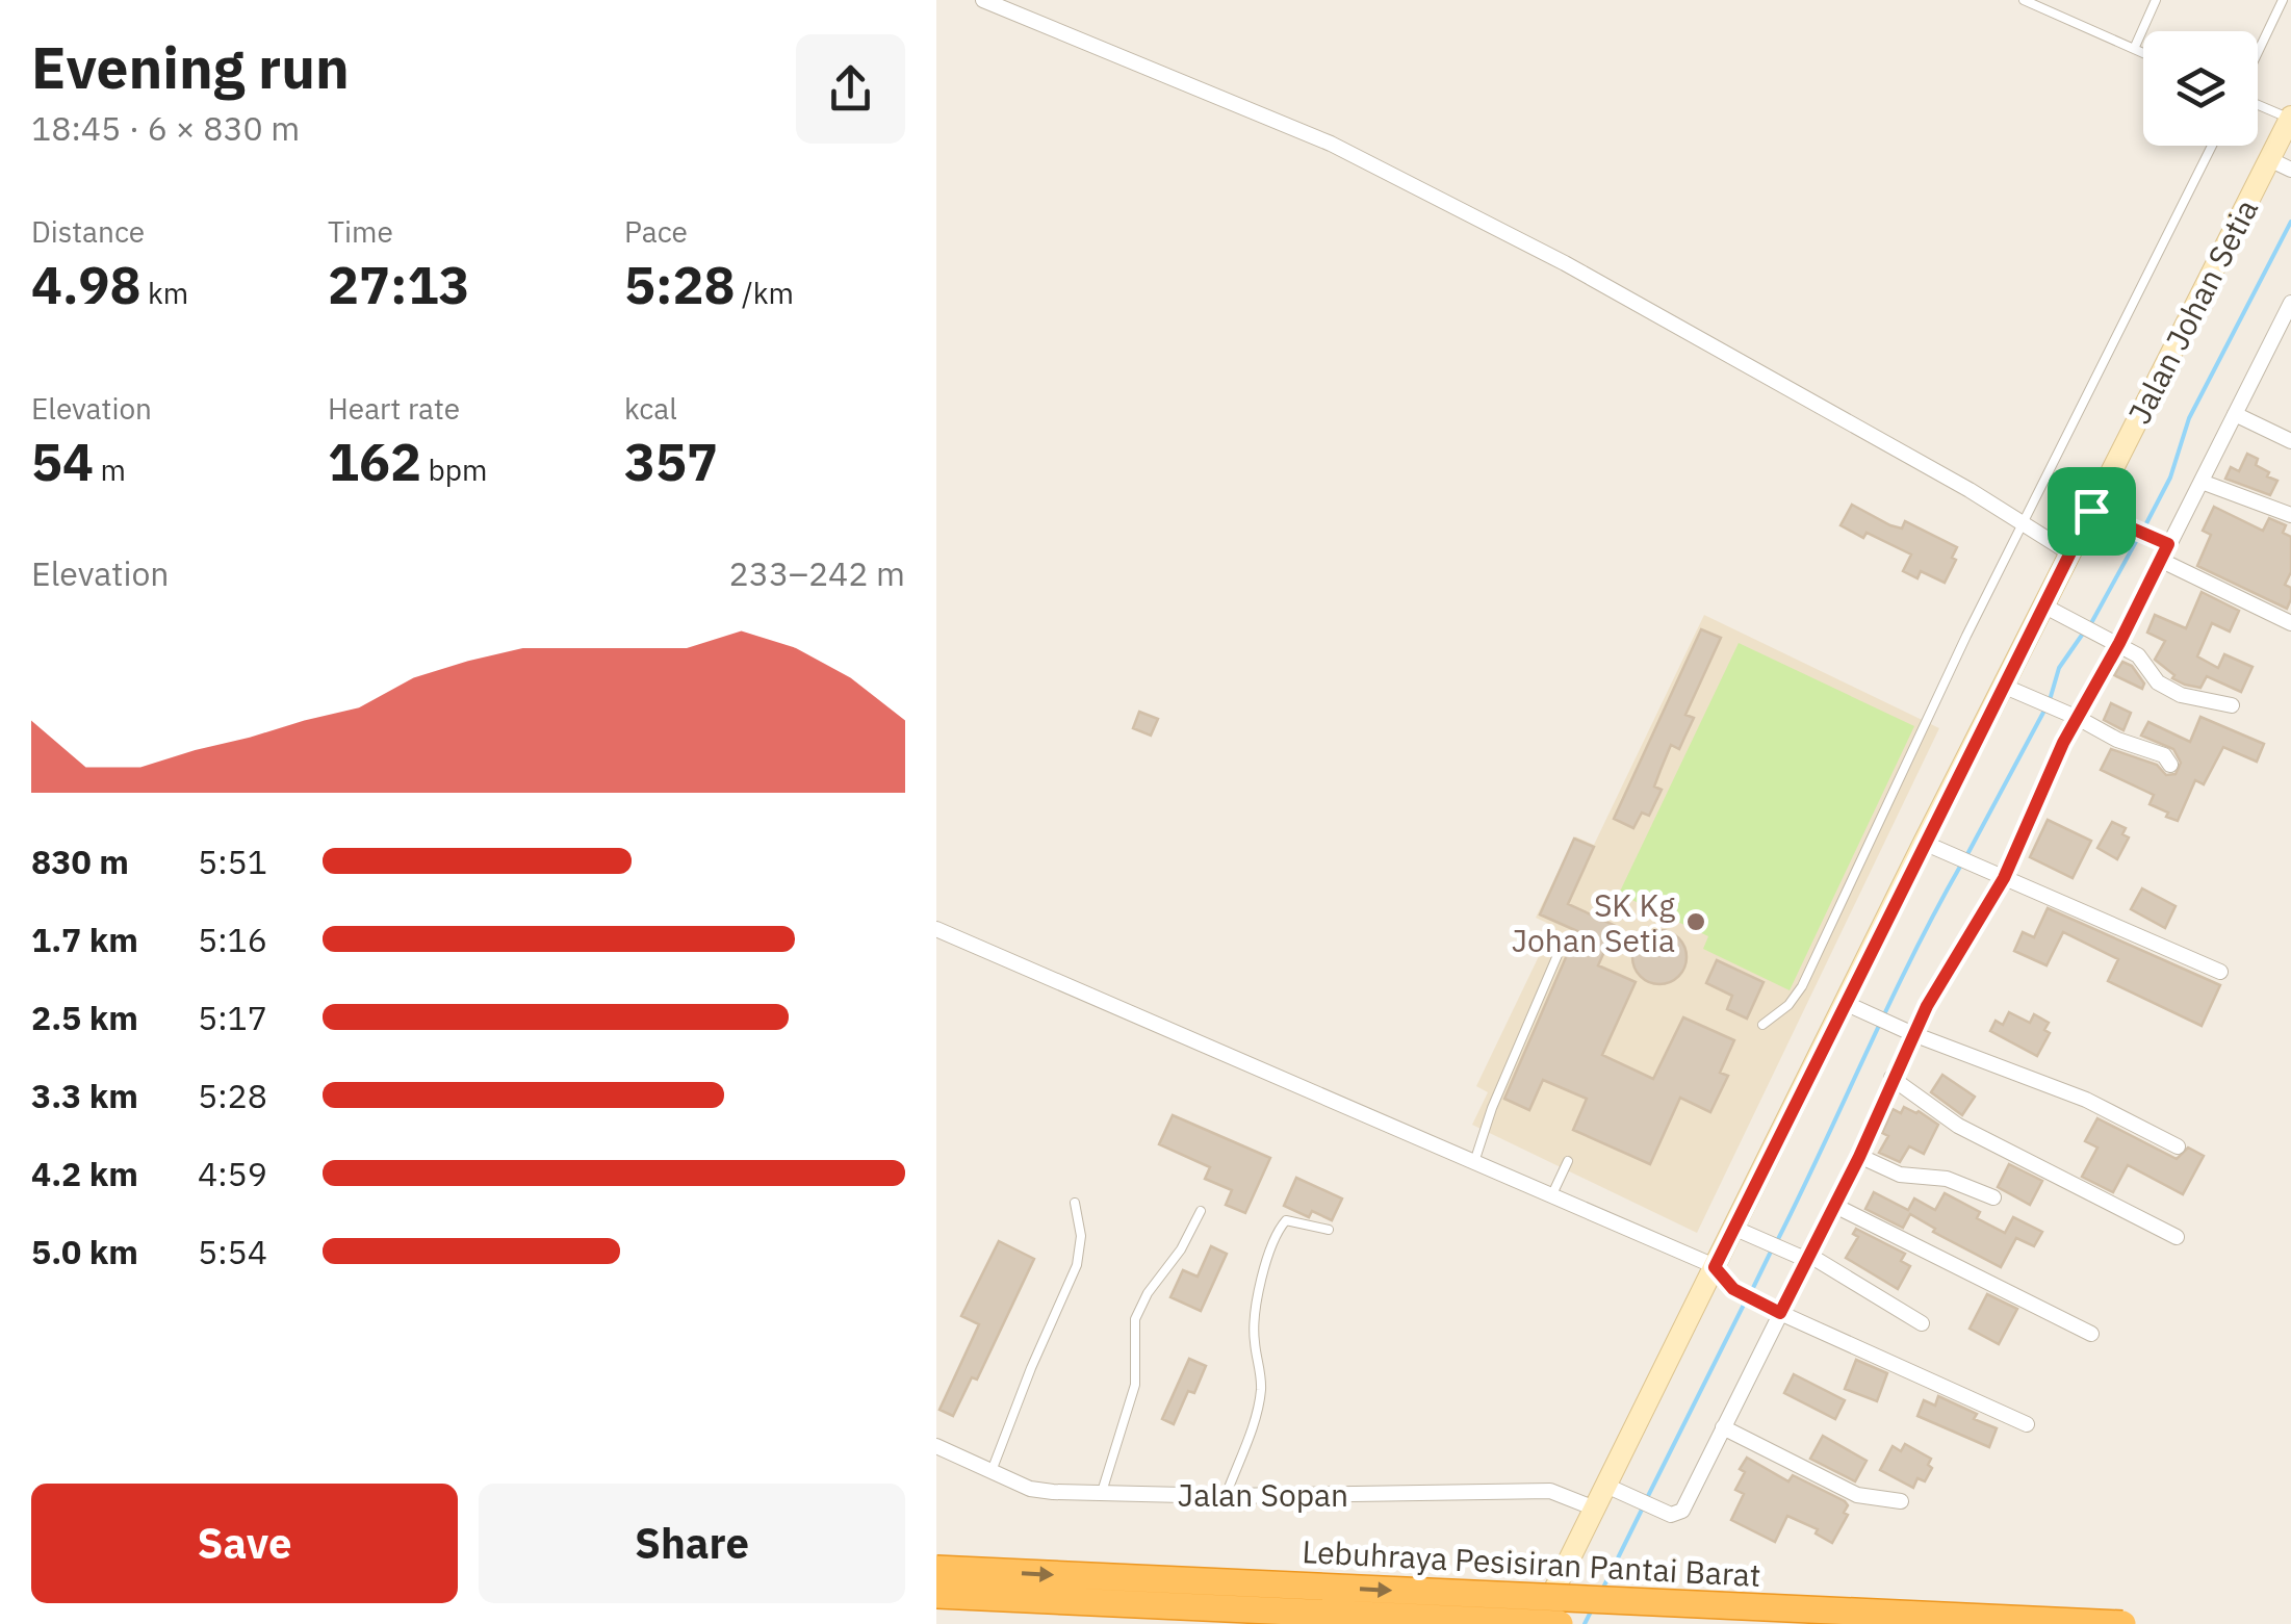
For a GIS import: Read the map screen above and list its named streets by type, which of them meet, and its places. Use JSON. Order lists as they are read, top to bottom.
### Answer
{
  "streets": {
    "highway": ["Lebuhraya Pesisiran Pantai Barat"],
    "main road": ["Jalan Johan Setia"],
    "street": ["Jalan Sopan"]
  },
  "crossings": [
    ["Jalan Johan Setia", "Jalan Sopan"]
  ],
  "places": ["SK Kg Johan Setia"],
  "page": {
    "heading": ["Evening run", "18:45 · 6 × 830 m"],
    "stats": [
      ["Distance", "4.98 km"],
      ["Time", "27:13"],
      ["Pace", "5:28 /km"],
      ["Elevation", "54 m"],
      ["Heart rate", "162 bpm"],
      ["kcal", "357"]
    ],
    "chart": ["Elevation", "233–242 m"],
    "list": [
      {
        "name": "830 m",
        "note": "5:51"
      },
      {
        "name": "1.7 km",
        "note": "5:16"
      },
      {
        "name": "2.5 km",
        "note": "5:17"
      },
      {
        "name": "3.3 km",
        "note": "5:28"
      },
      {
        "name": "4.2 km",
        "note": "4:59"
      },
      {
        "name": "5.0 km",
        "note": "5:54"
      }
    ],
    "buttons": ["Save", "Share"]
  }
}
